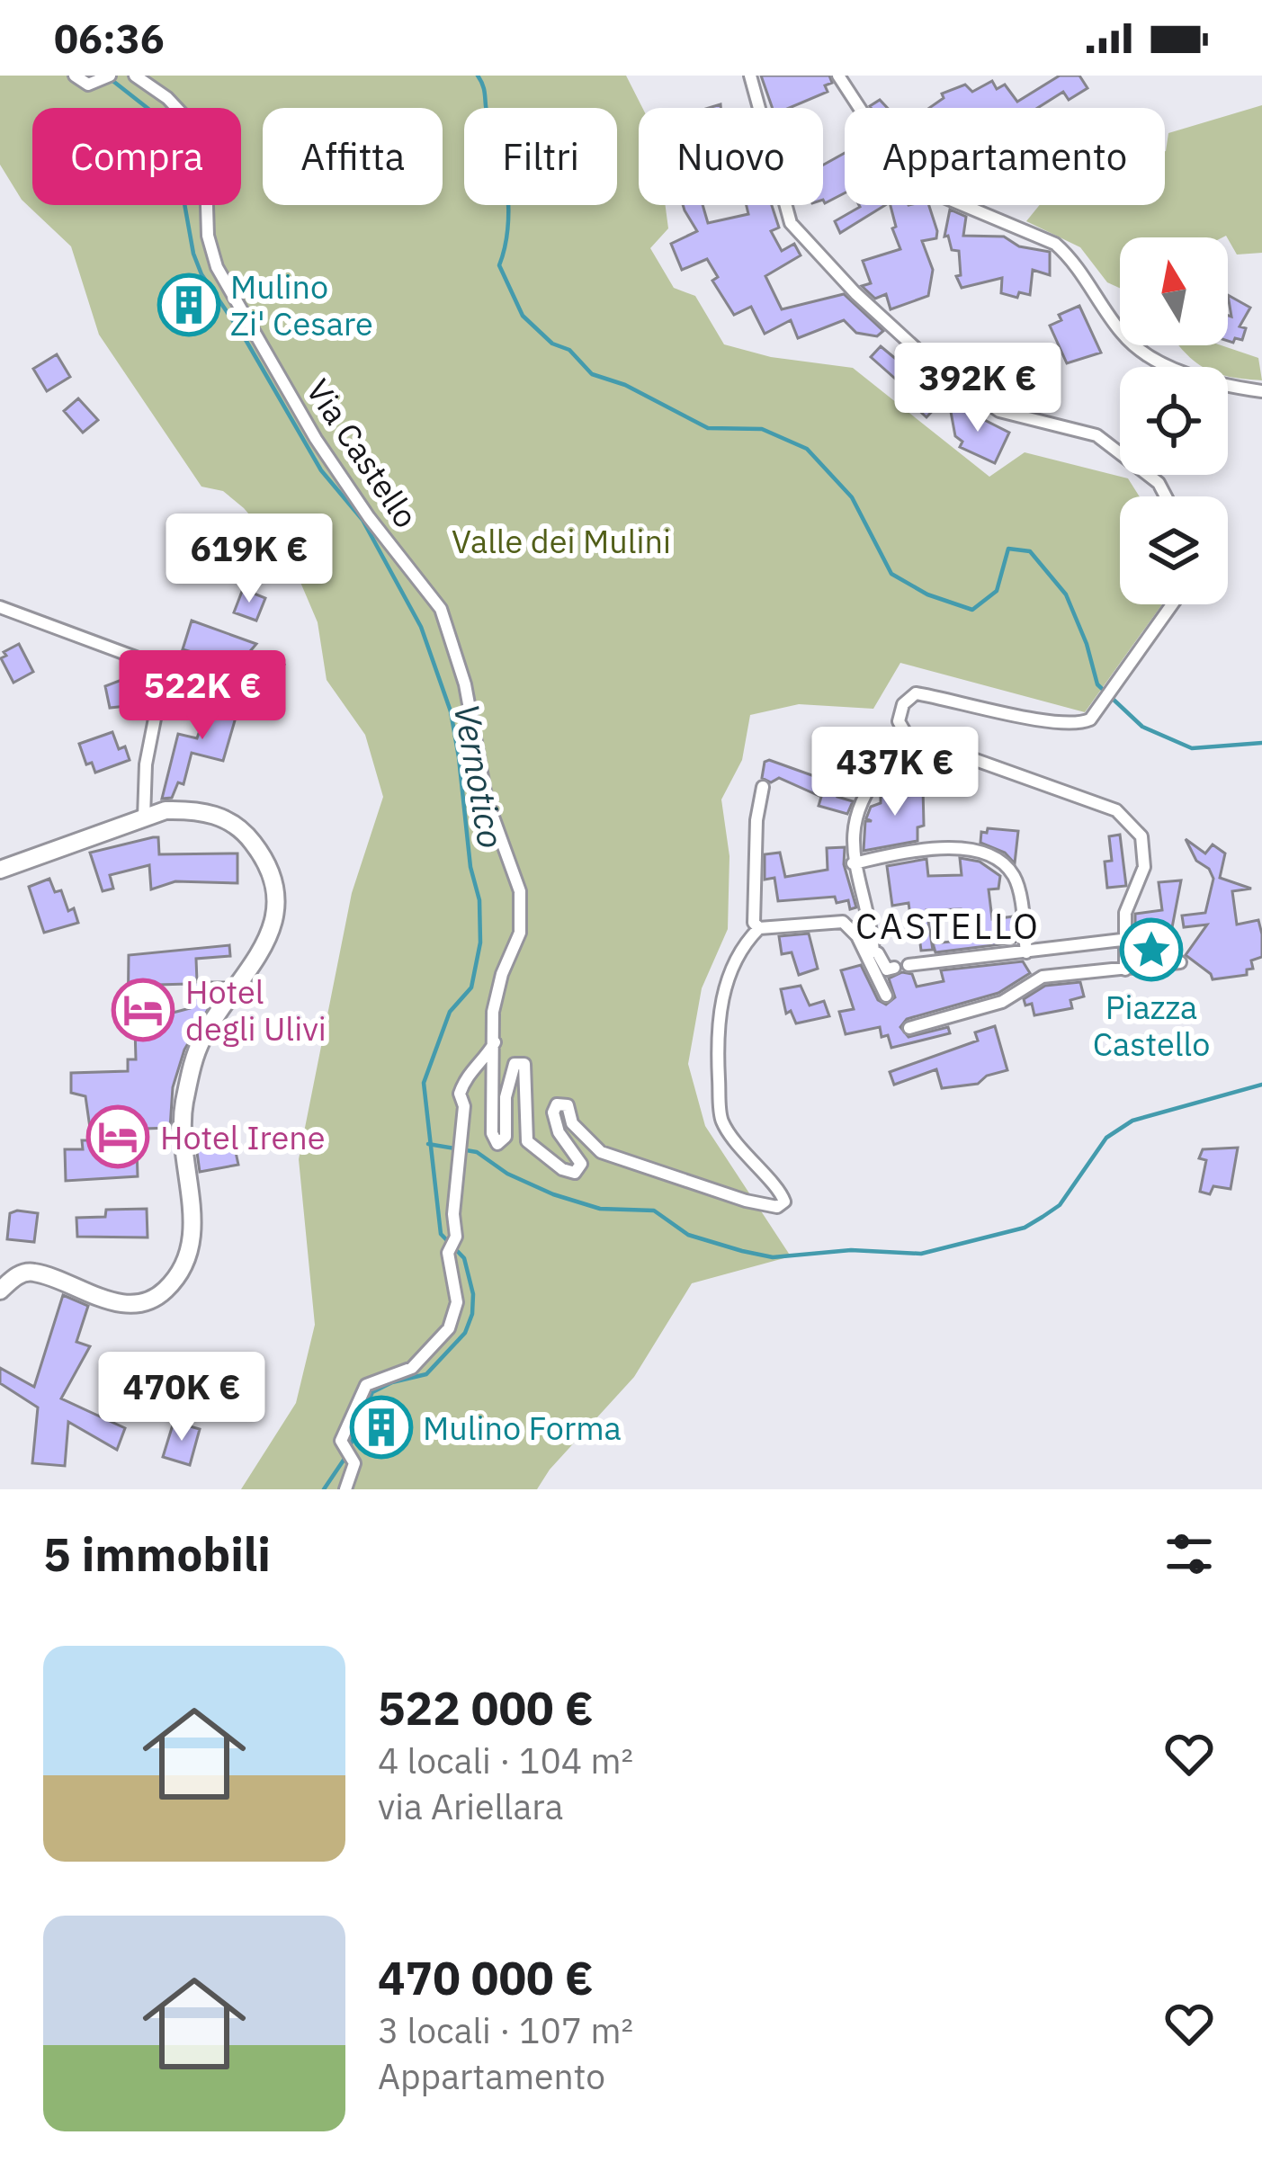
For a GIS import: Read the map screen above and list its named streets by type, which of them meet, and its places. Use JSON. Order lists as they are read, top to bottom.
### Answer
{
  "streets": {
    "street": ["Via Castello"]
  },
  "districts": ["CASTELLO"],
  "water": ["Vernotico"],
  "parks": ["Valle dei Mulini"],
  "places": {
    "building": ["Mulino Zi' Cesare", "Mulino Forma"],
    "place": ["Piazza Castello"],
    "hotel": ["Hotel degli Ulivi", "Hotel Irene"]
  },
  "north": "top",
  "page": {
    "status": "06:36",
    "chip": [
      "Compra",
      "Affitta",
      "Filtri",
      "Nuovo",
      "Appartamento"
    ],
    "price": [
      "392K €",
      "619K €",
      "522K €",
      "437K €",
      "470K €"
    ],
    "heading": "5 immobili",
    "list": [
      {
        "name": "522 000 €",
        "note": "4 locali · 104 m² · via Ariellara"
      },
      {
        "name": "470 000 €",
        "note": "3 locali · 107 m² · Appartamento"
      }
    ]
  }
}
